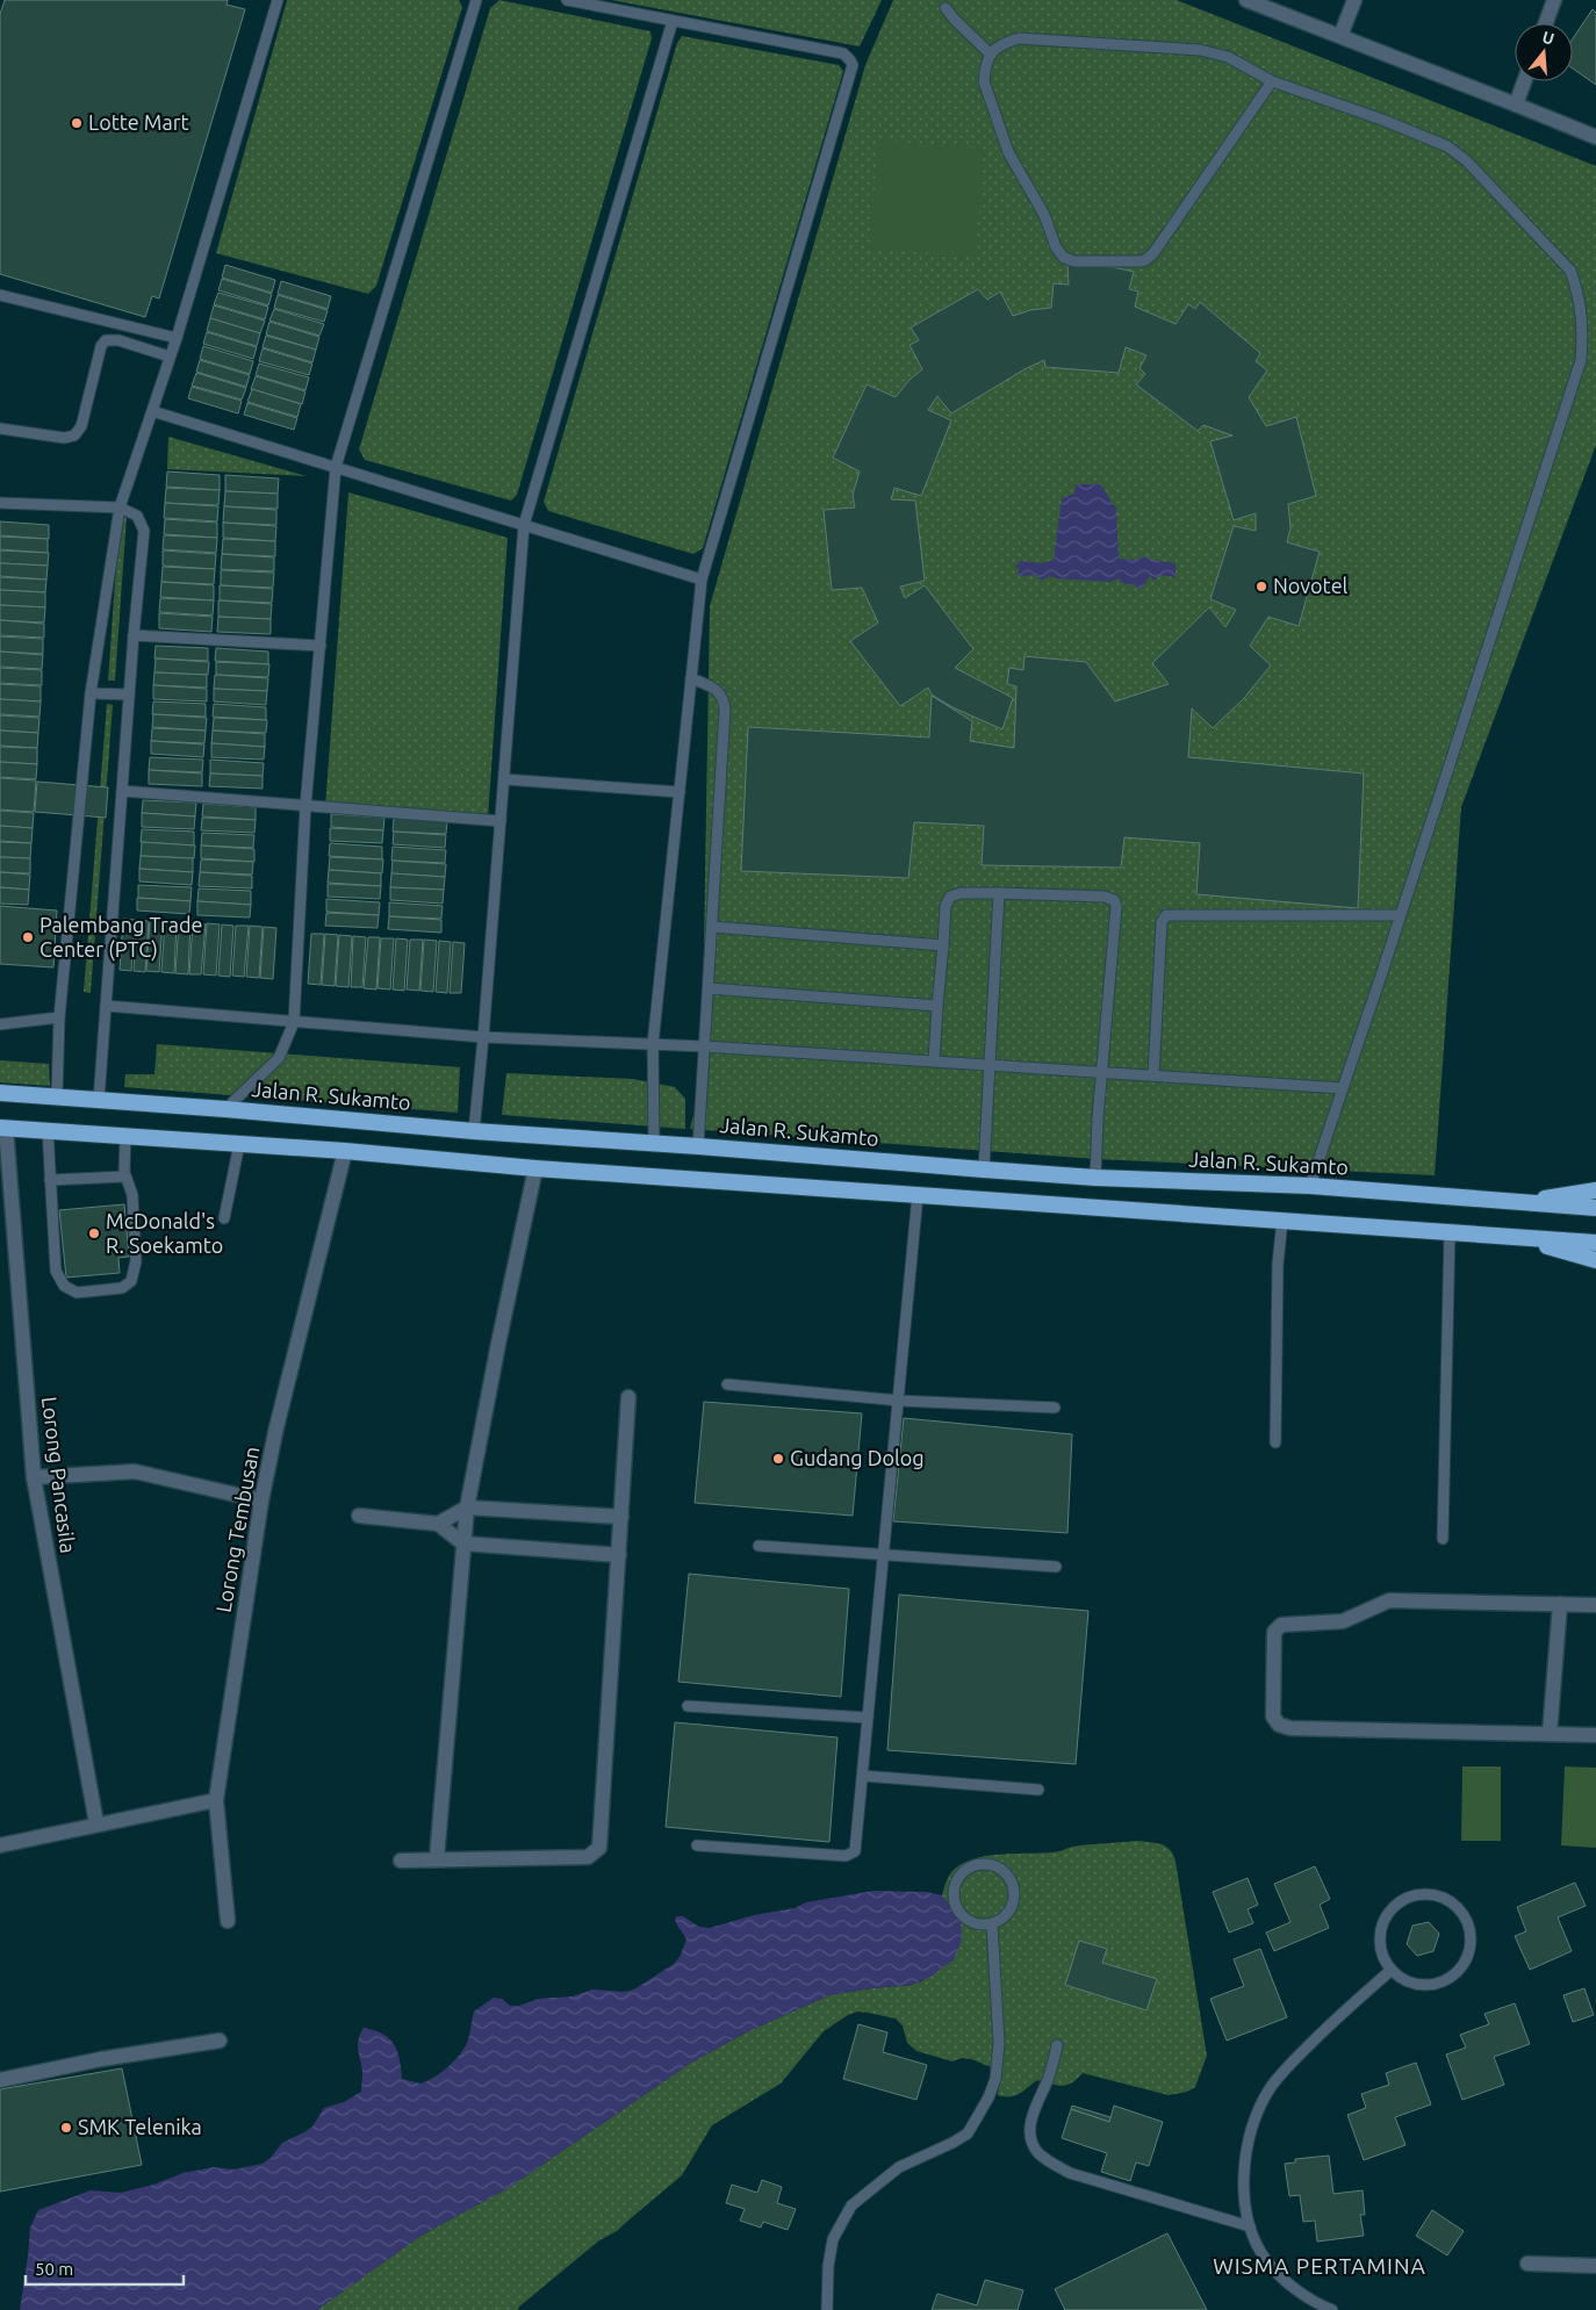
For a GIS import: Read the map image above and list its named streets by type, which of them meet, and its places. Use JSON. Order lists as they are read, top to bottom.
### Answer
{
  "streets": {
    "highway": ["Jalan R. Sukamto"],
    "street": ["Lorong Pancasila", "Lorong Tembusan"]
  },
  "districts": ["WISMA PERTAMINA"],
  "places": [
    "Lotte Mart",
    "Novotel",
    "Palembang Trade Center (PTC)",
    "McDonald's R. Soekamto",
    "Gudang Dolog",
    "SMK Telenika"
  ],
  "scale_bar": "50 m",
  "north": "top"
}
